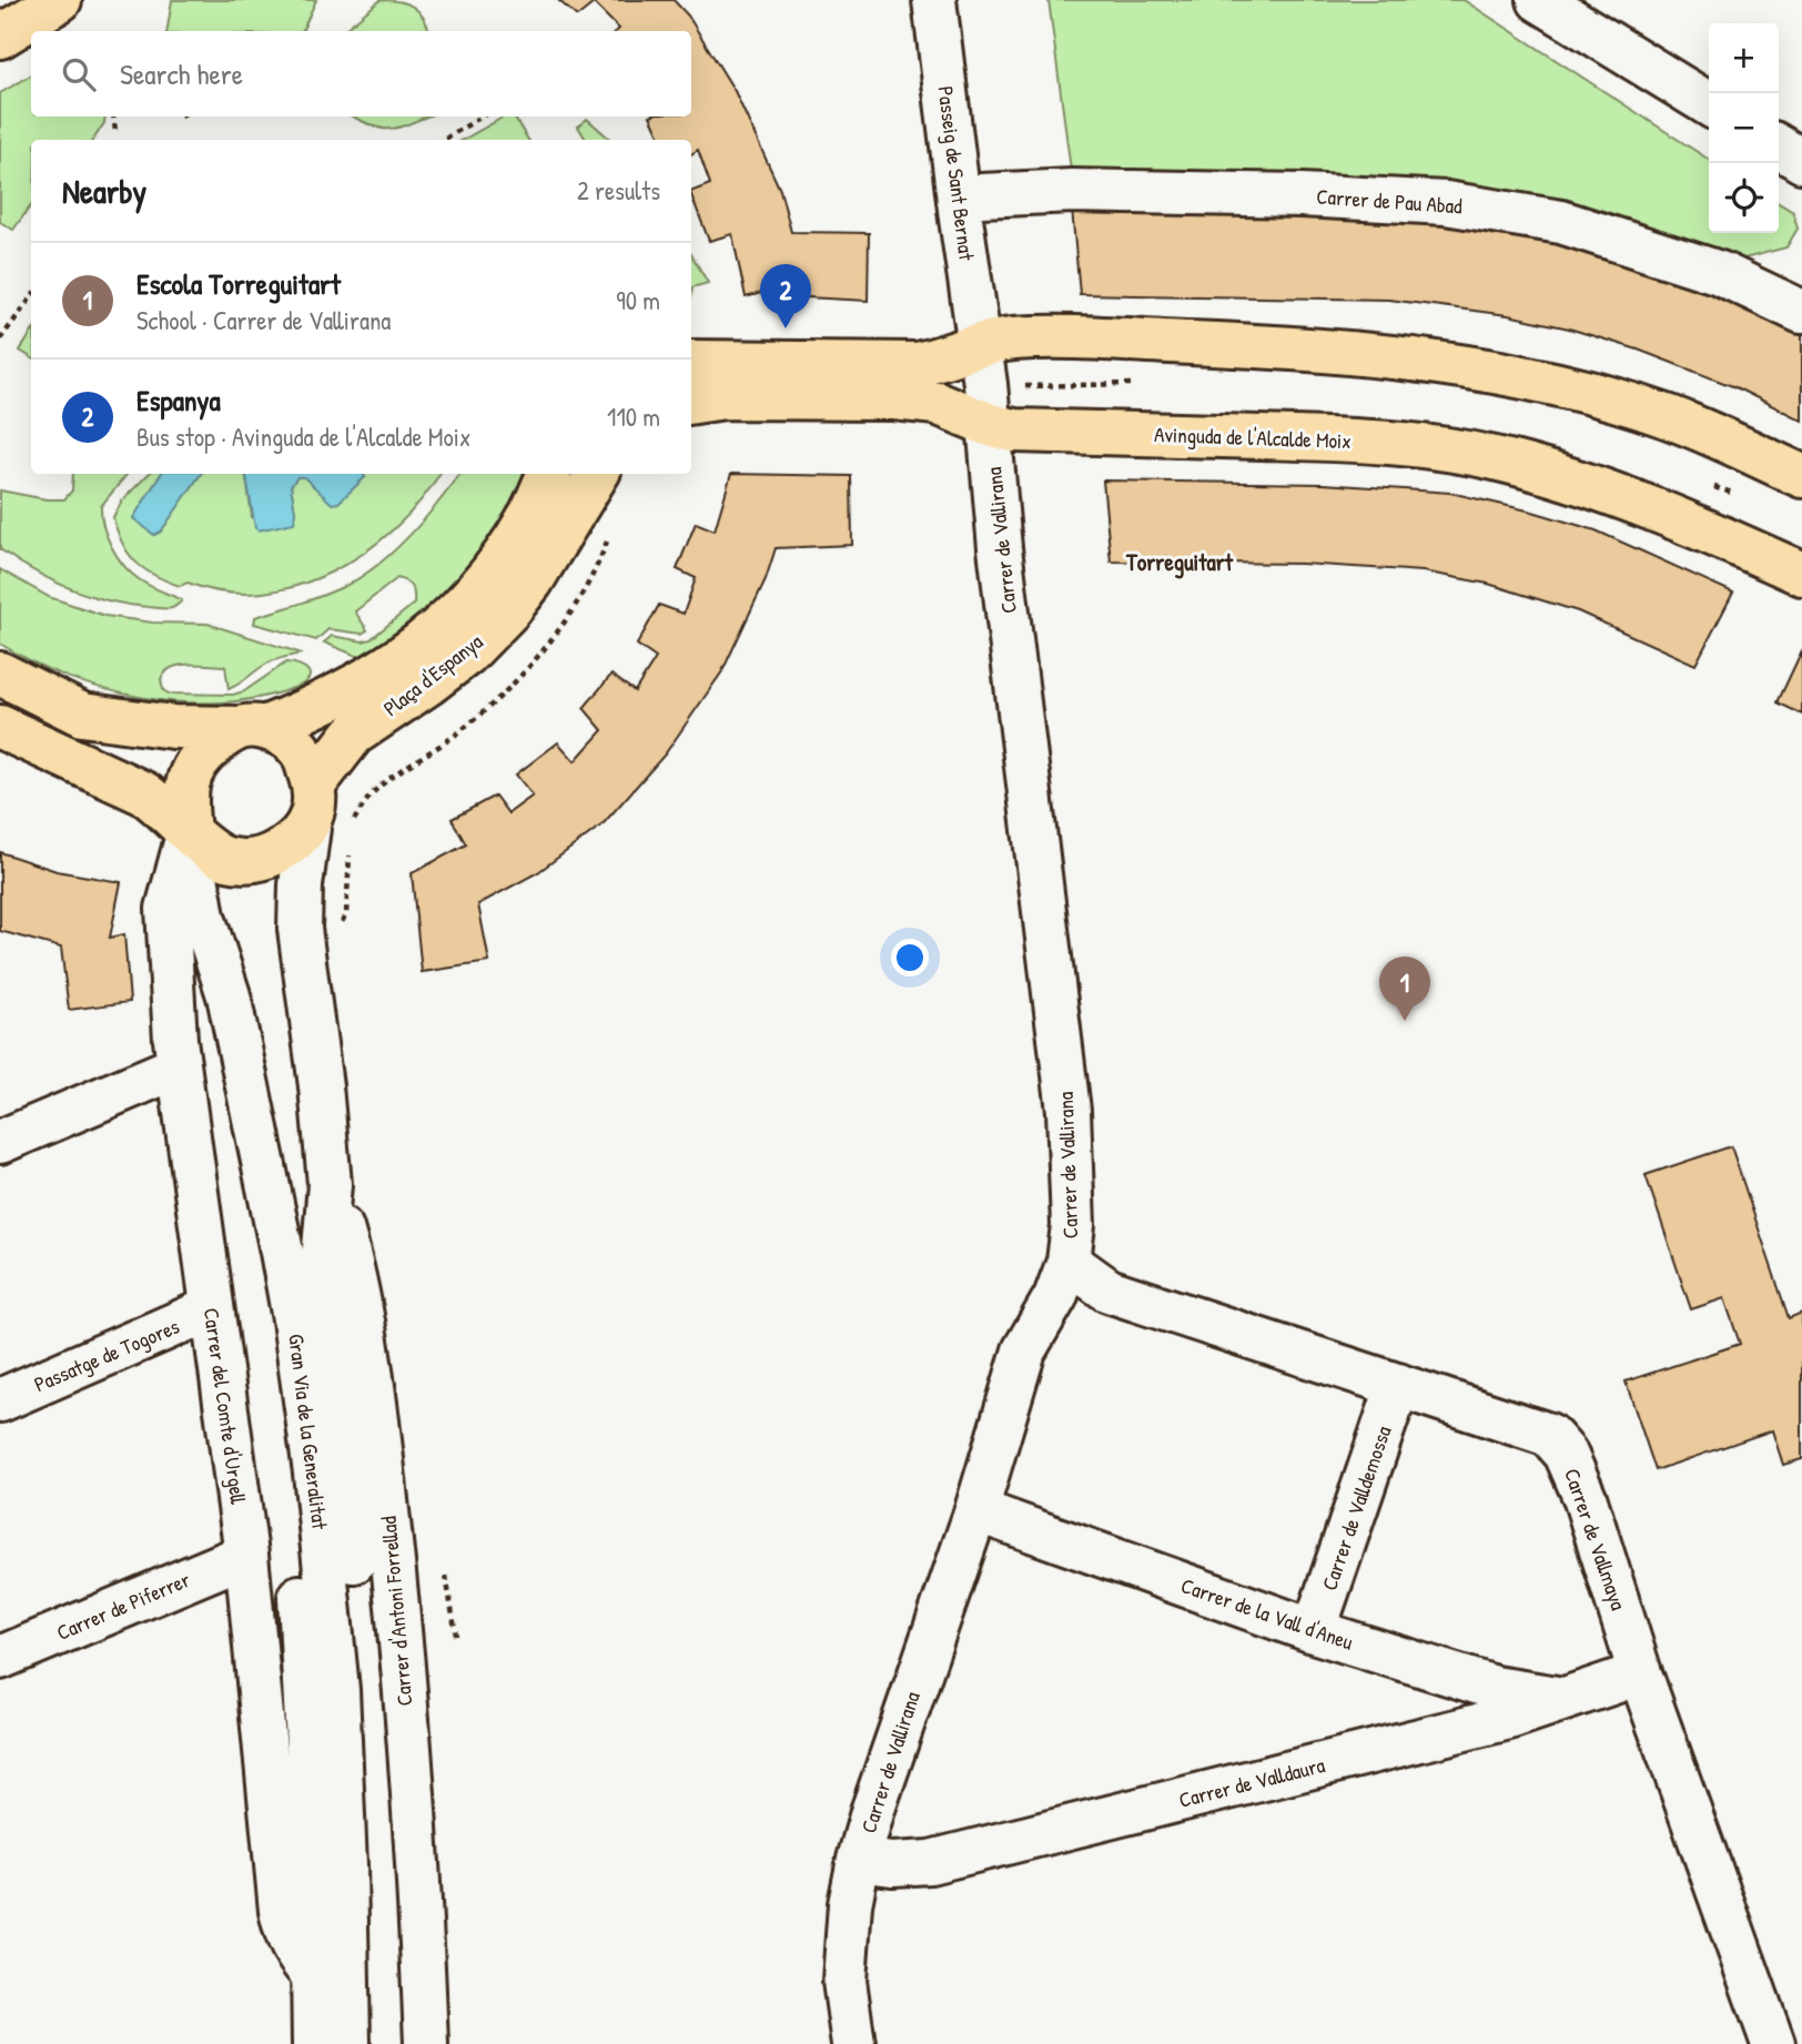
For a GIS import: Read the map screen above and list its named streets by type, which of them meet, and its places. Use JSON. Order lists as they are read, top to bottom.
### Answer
{
  "streets": {
    "main road": ["Avinguda de l'Alcalde Moix", "Plaça d'Espanya"],
    "street": [
      "Passeig de Sant Bernat",
      "Carrer de Pau Abad",
      "Carrer de Vallirana",
      "Passatge de Togores",
      "Carrer del Comte d'Urgell",
      "Gran Via de la Generalitat",
      "Carrer de Valldemossa",
      "Carrer de Vallmaya",
      "Carrer de Piferrer",
      "Carrer d'Antoni Forrellad",
      "Carrer de la Vall d'Aneu",
      "Carrer de Valldaura"
    ]
  },
  "crossings": [
    ["Passeig de Sant Bernat", "Carrer de Pau Abad"],
    ["Passeig de Sant Bernat", "Carrer de Vallirana"],
    ["Avinguda de l'Alcalde Moix", "Carrer de Vallirana"],
    ["Carrer de Vallirana", "Carrer de Vallmaya"],
    ["Carrer de Vallirana", "Carrer de la Vall d'Aneu"],
    ["Carrer de Vallirana", "Carrer de Valldaura"],
    ["Plaça d'Espanya", "Carrer del Comte d'Urgell"],
    ["Plaça d'Espanya", "Gran Via de la Generalitat"],
    ["Passatge de Togores", "Carrer del Comte d'Urgell"],
    ["Carrer del Comte d'Urgell", "Gran Via de la Generalitat"],
    ["Carrer del Comte d'Urgell", "Carrer de Piferrer"],
    ["Gran Via de la Generalitat", "Carrer d'Antoni Forrellad"],
    ["Carrer de Valldemossa", "Carrer de Vallmaya"],
    ["Carrer de Valldemossa", "Carrer de la Vall d'Aneu"],
    ["Carrer de Vallmaya", "Carrer de Valldaura"],
    ["Carrer de la Vall d'Aneu", "Carrer de Valldaura"]
  ],
  "districts": ["Torreguitart"],
  "page": {
    "map_buttons": ["+", "−"],
    "search": "Search here",
    "heading": ["Nearby", "2 results"],
    "list": [
      {
        "mark": "1",
        "name": "Escola Torreguitart",
        "note": "School · Carrer de Vallirana",
        "value": "90 m"
      },
      {
        "mark": "2",
        "name": "Espanya",
        "note": "Bus stop · Avinguda de l'Alcalde Moix",
        "value": "110 m"
      }
    ],
    "pins": ["2", "1"]
  }
}
